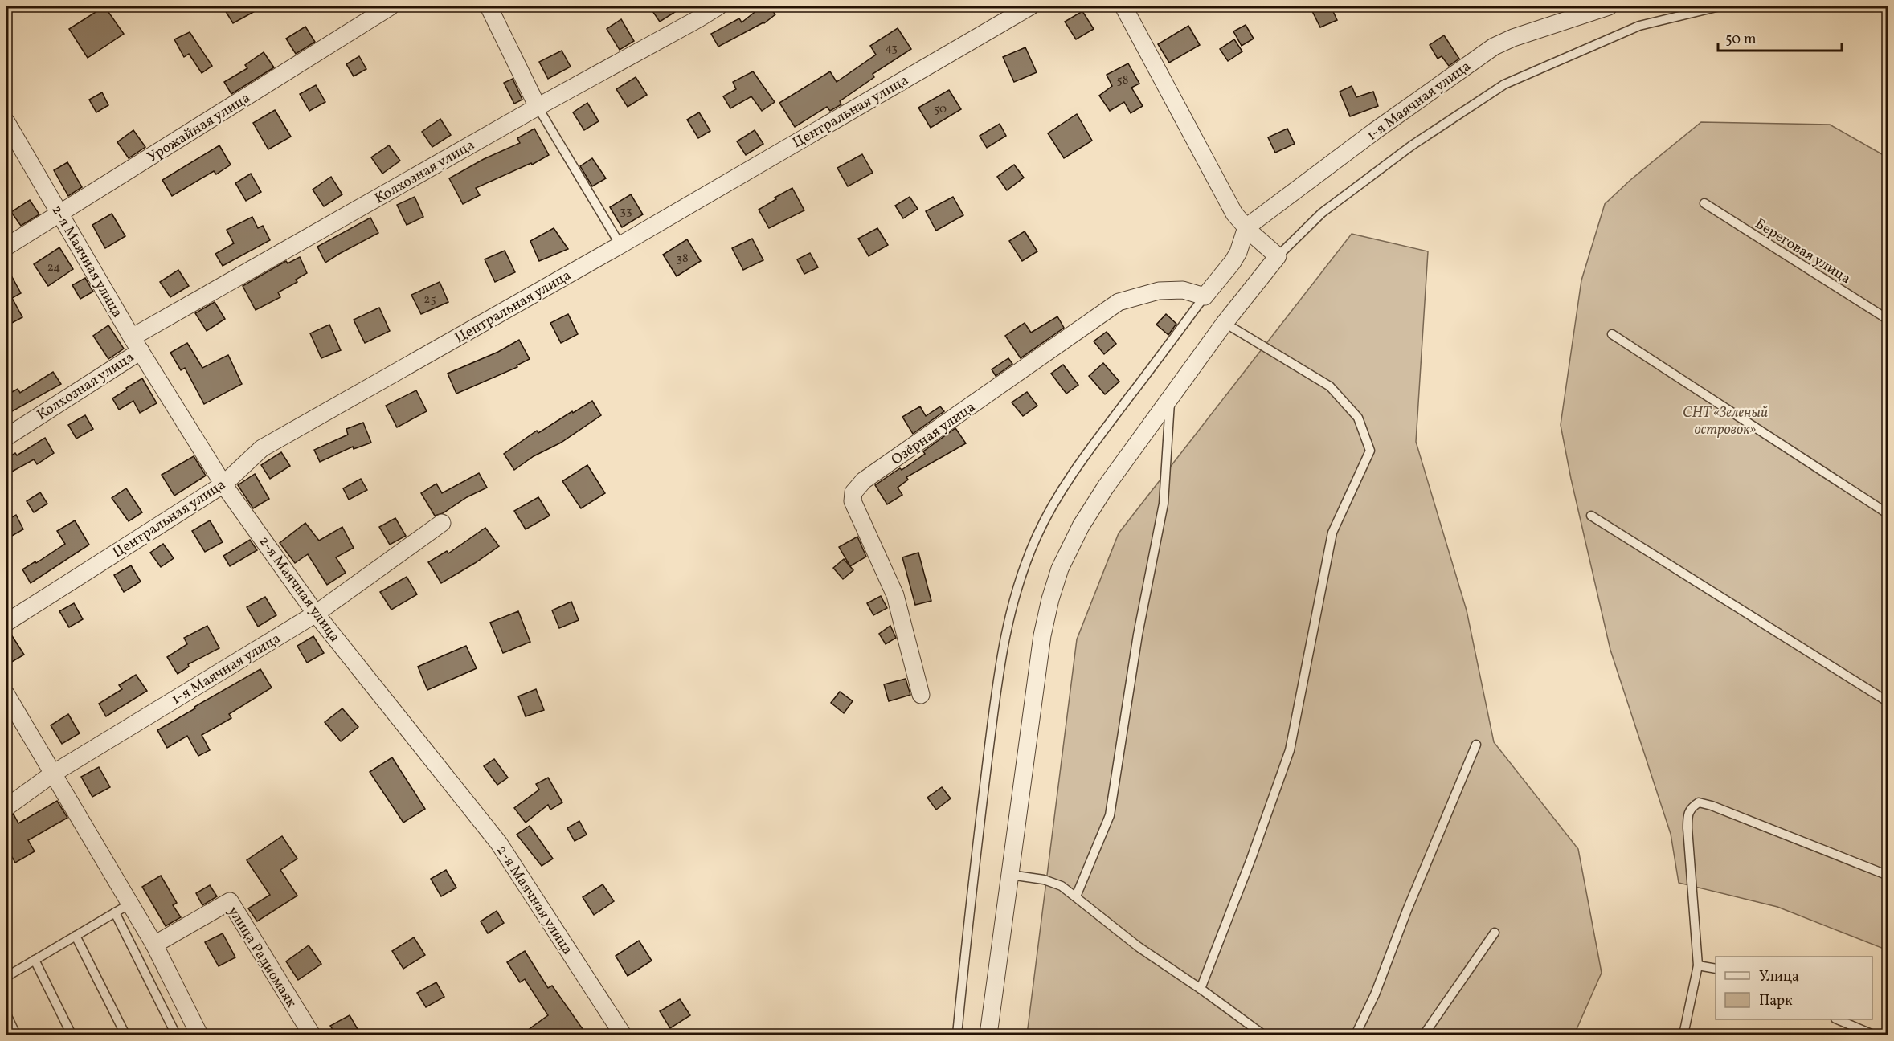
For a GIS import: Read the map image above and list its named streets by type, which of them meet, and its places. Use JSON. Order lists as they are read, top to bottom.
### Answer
{
  "streets": {
    "street": [
      "1-я Маячная улица",
      "Центральная улица",
      "Урожайная улица",
      "Колхозная улица",
      "2-я Маячная улица",
      "Озёрная улица",
      "улица Радиомаяк"
    ],
    "lane": ["Береговая улица"]
  },
  "crossings": [
    ["1-я Маячная улица", "2-я Маячная улица"],
    ["Центральная улица", "2-я Маячная улица"],
    ["Урожайная улица", "2-я Маячная улица"],
    ["Колхозная улица", "2-я Маячная улица"]
  ],
  "parks": ["СНТ «Зеленый островок»"],
  "house_numbers": [
    "43",
    "58",
    "50",
    "33",
    "38",
    "24",
    "25"
  ],
  "legend": ["Улица", "Парк"],
  "scale_bar": "50 m"
}
